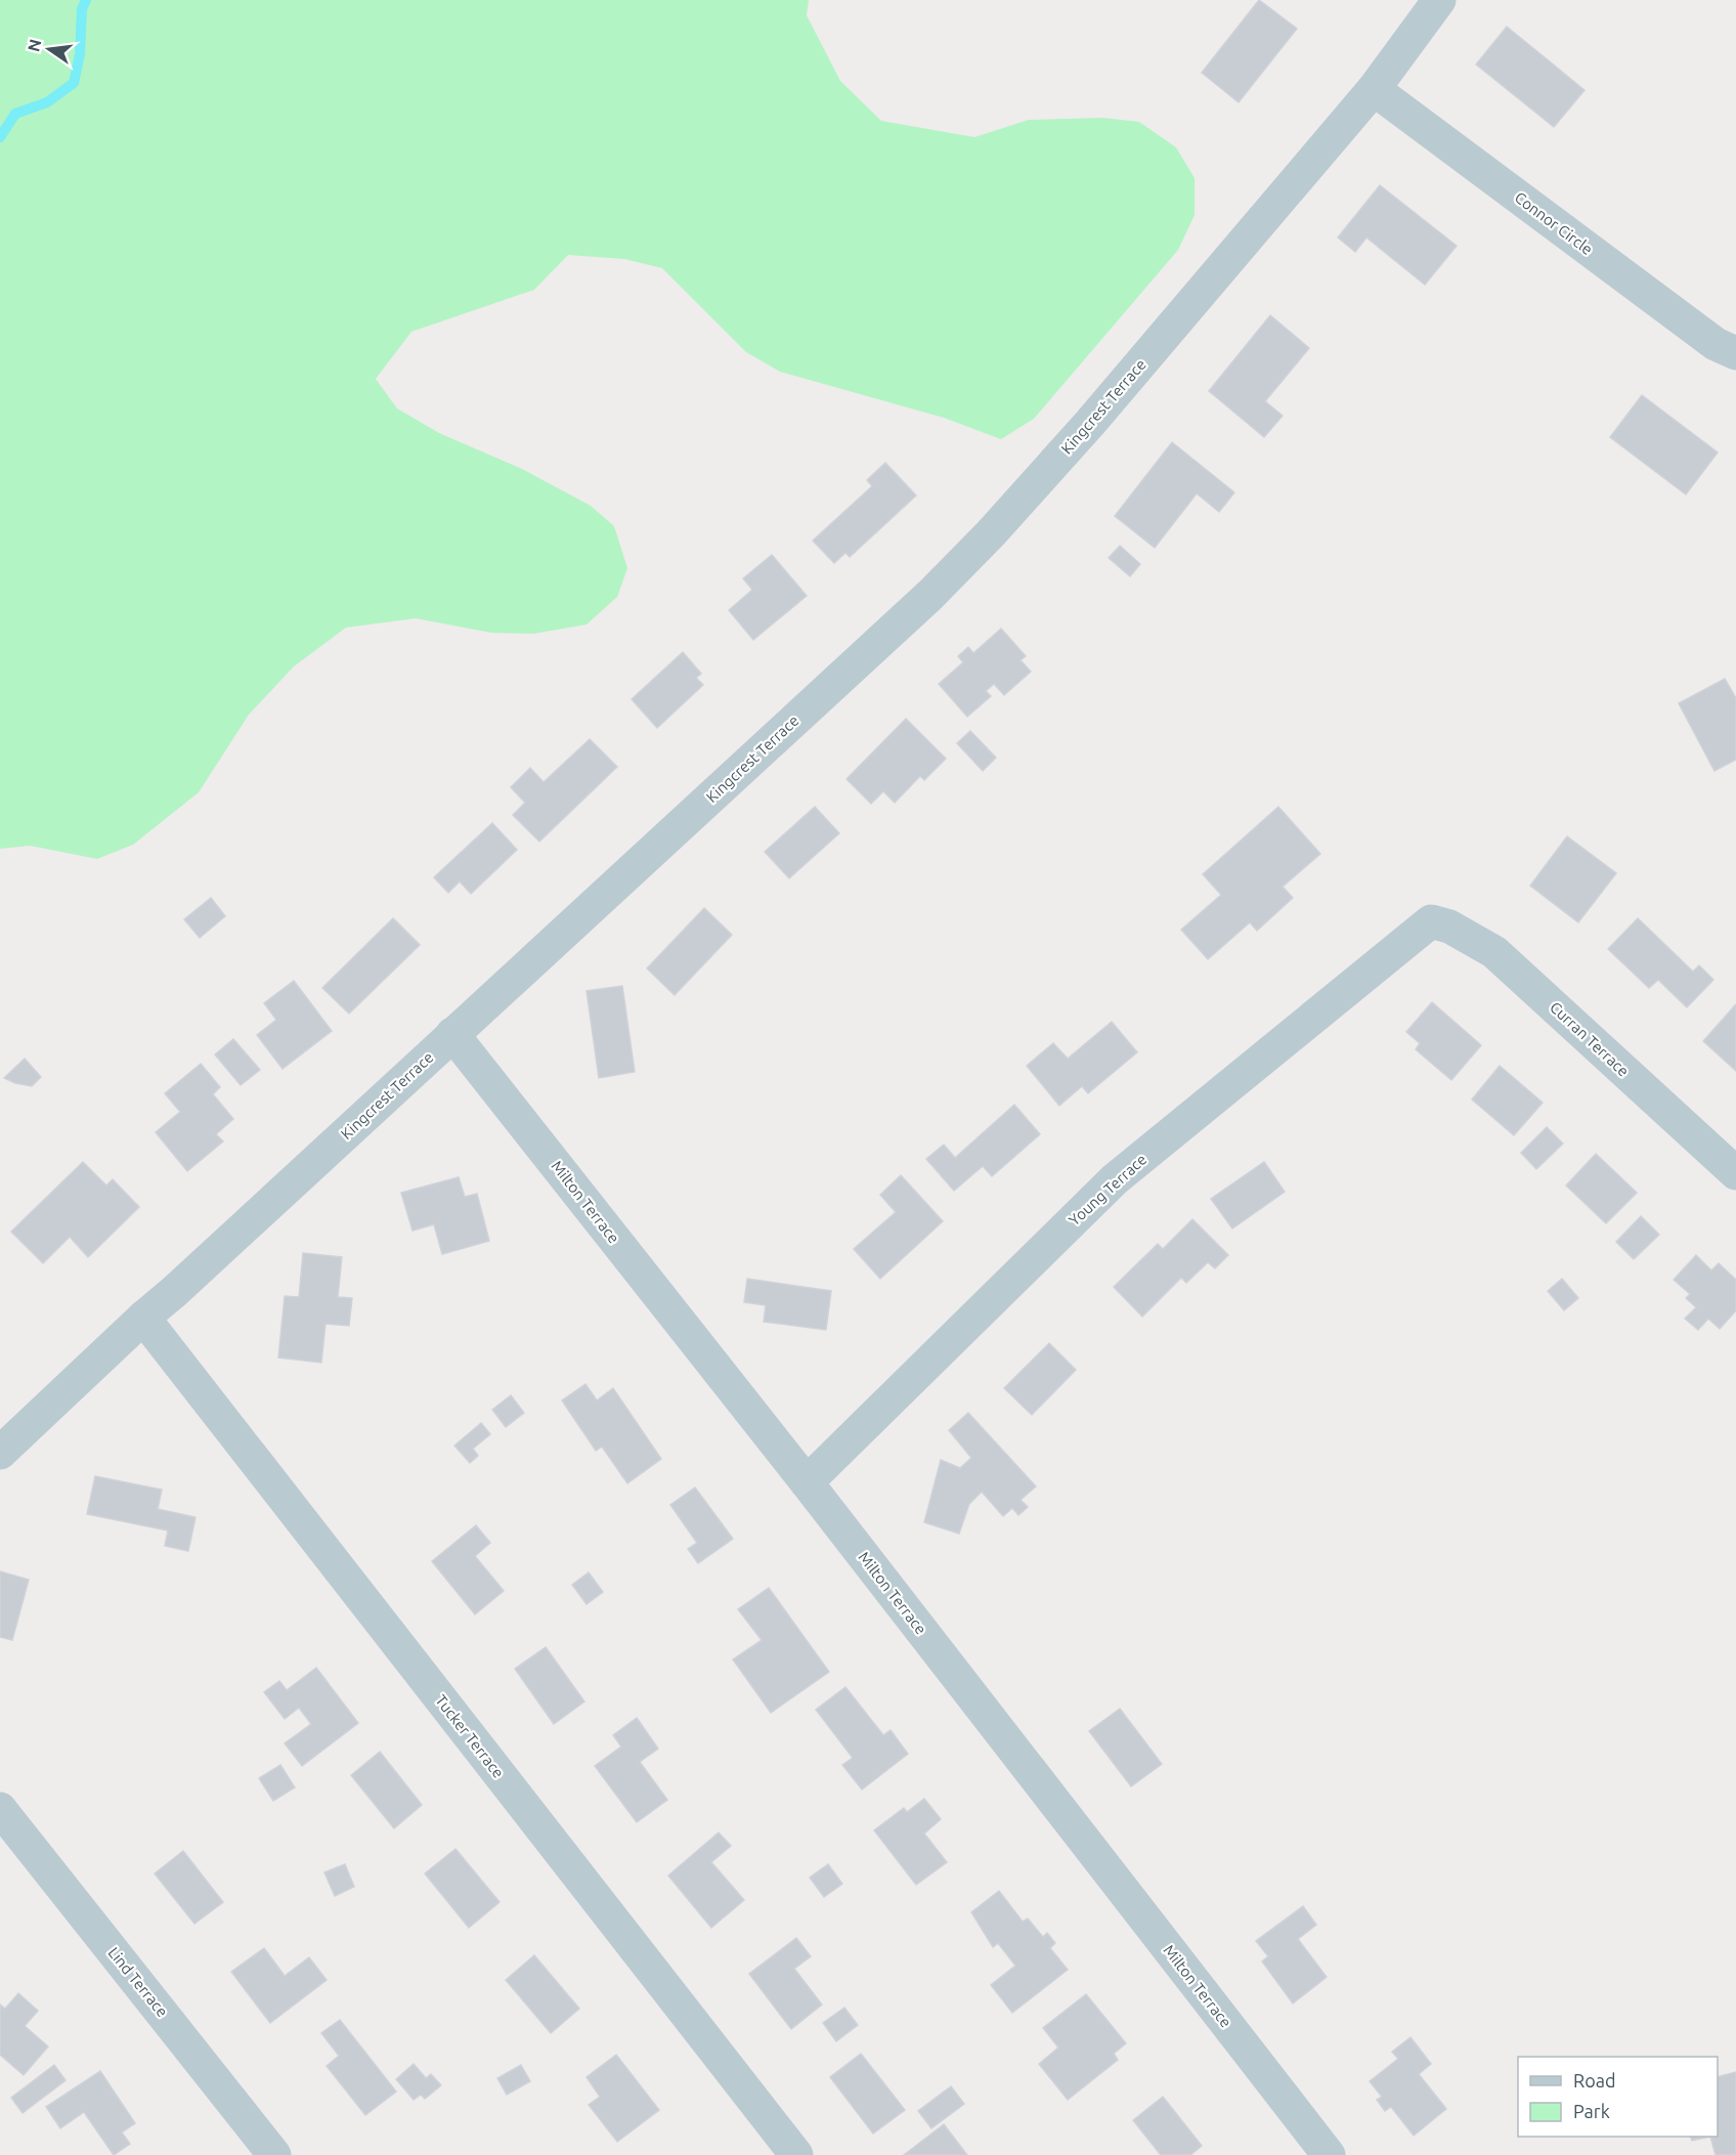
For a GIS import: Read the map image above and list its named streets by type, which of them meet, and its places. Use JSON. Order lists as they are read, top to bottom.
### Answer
{
  "streets": {
    "street": [
      "Connor Circle",
      "Kingcrest Terrace",
      "Curran Terrace",
      "Young Terrace",
      "Milton Terrace",
      "Tucker Terrace",
      "Lind Terrace"
    ]
  },
  "crossings": [
    ["Connor Circle", "Kingcrest Terrace"],
    ["Kingcrest Terrace", "Milton Terrace"],
    ["Kingcrest Terrace", "Tucker Terrace"],
    ["Curran Terrace", "Young Terrace"],
    ["Young Terrace", "Milton Terrace"]
  ],
  "legend": ["Road", "Park"],
  "north": "left"
}
